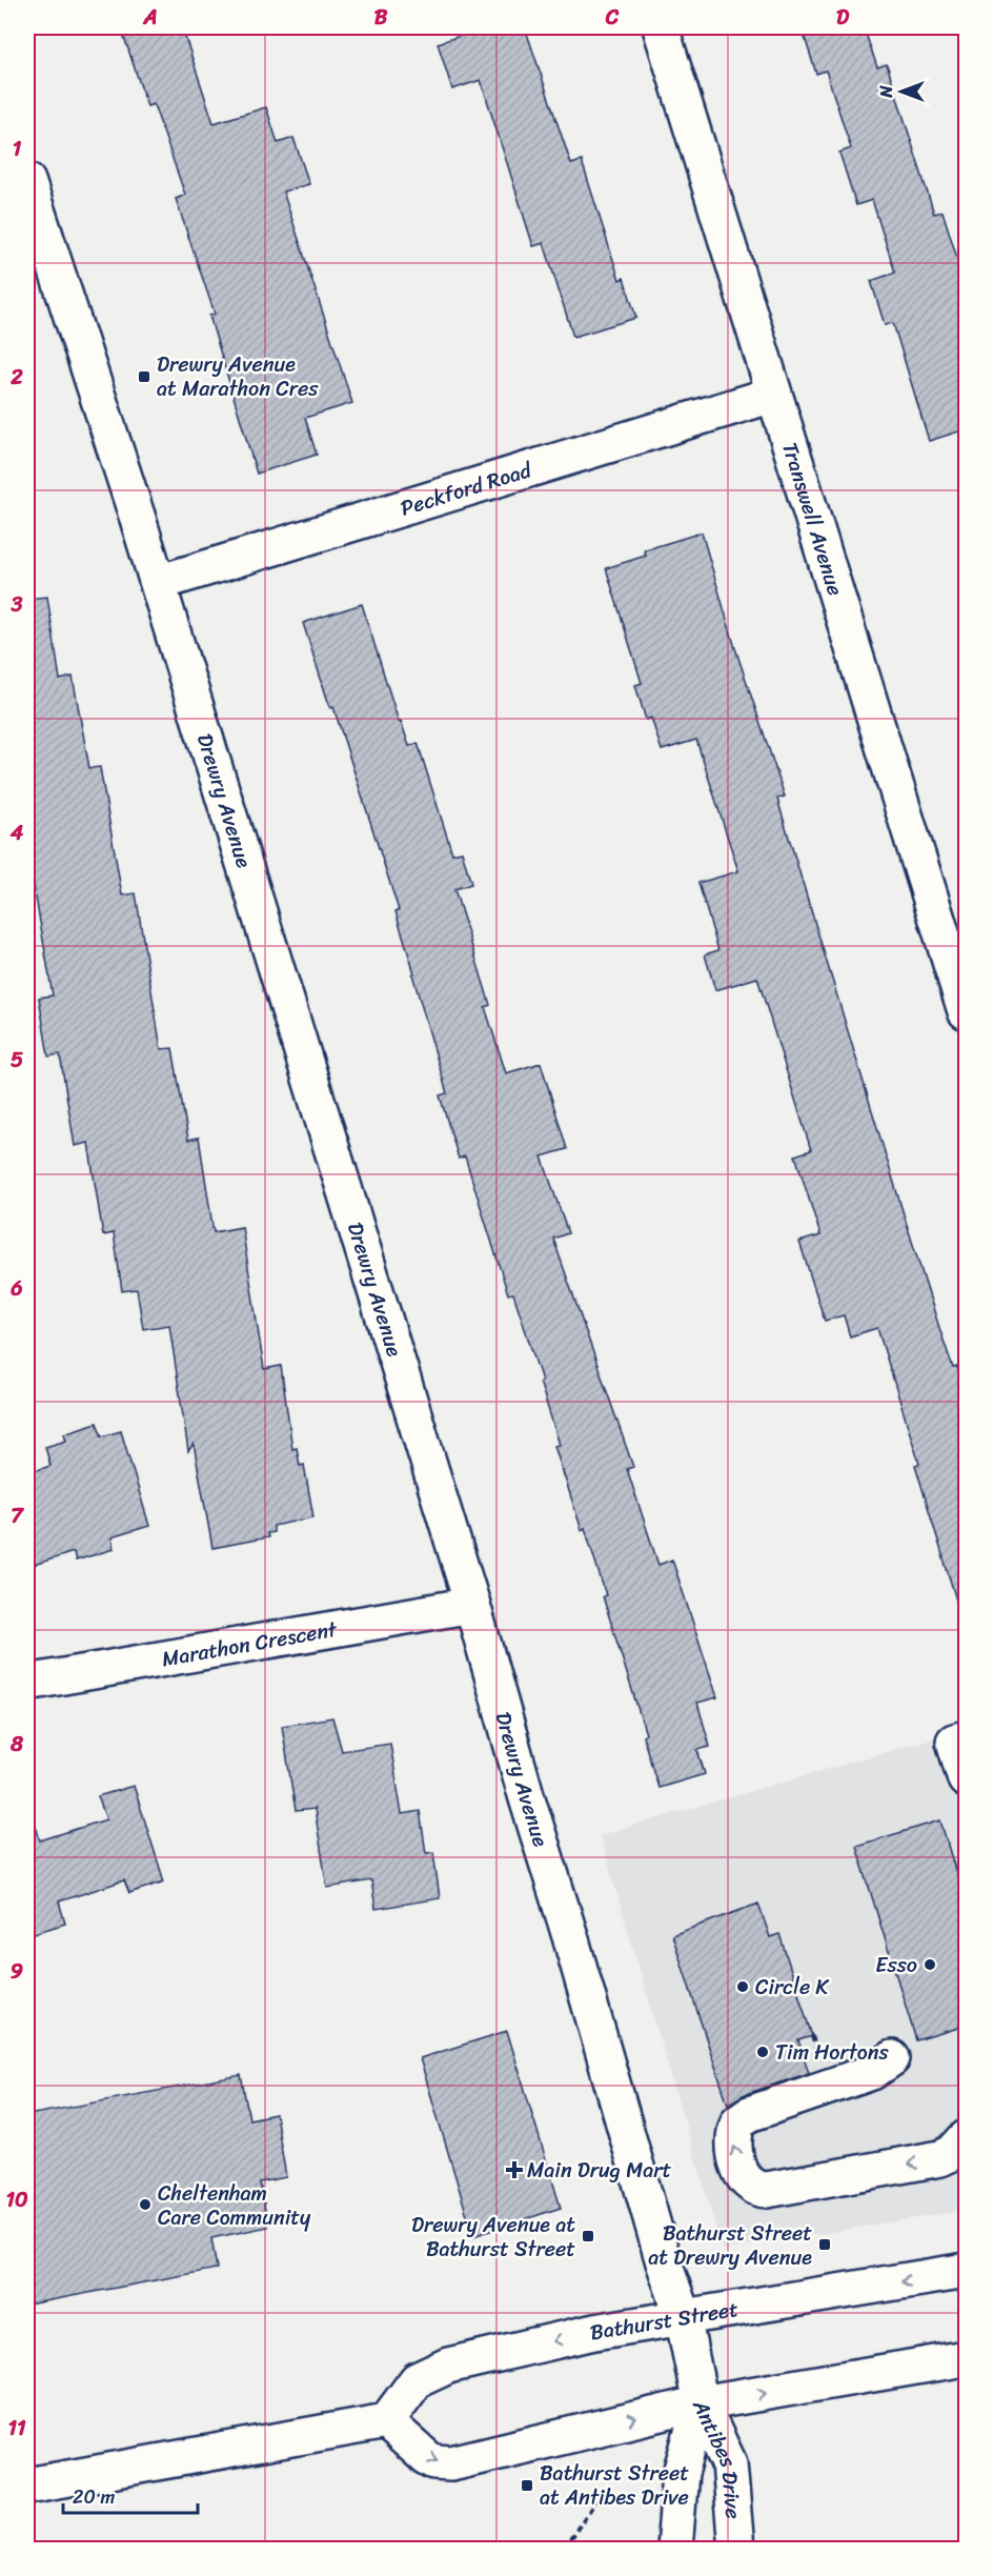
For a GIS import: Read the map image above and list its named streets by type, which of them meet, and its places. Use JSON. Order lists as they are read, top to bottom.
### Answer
{
  "streets": {
    "street": [
      "Peckford Road",
      "Transwell Avenue",
      "Drewry Avenue",
      "Marathon Crescent",
      "Bathurst Street",
      "Antibes Drive"
    ]
  },
  "crossings": [
    ["Peckford Road", "Transwell Avenue"],
    ["Peckford Road", "Drewry Avenue"],
    ["Drewry Avenue", "Marathon Crescent"],
    ["Drewry Avenue", "Bathurst Street"],
    ["Drewry Avenue", "Antibes Drive"]
  ],
  "places": {
    "transit": [
      "Drewry Avenue at Marathon Cres",
      "Drewry Avenue at Bathurst Street",
      "Bathurst Street at Drewry Avenue",
      "Bathurst Street at Antibes Drive"
    ],
    "other": [
      "Esso",
      "Circle K",
      "Tim Hortons",
      "Cheltenham Care Community"
    ],
    "health": ["Main Drug Mart"]
  },
  "scale_bar": "20 m",
  "north": "left",
  "grid": {
    "columns": [
      "A",
      "B",
      "C",
      "D"
    ],
    "rows": [
      "1",
      "2",
      "3",
      "4",
      "5",
      "6",
      "7",
      "8",
      "9",
      "10",
      "11"
    ]
  }
}
